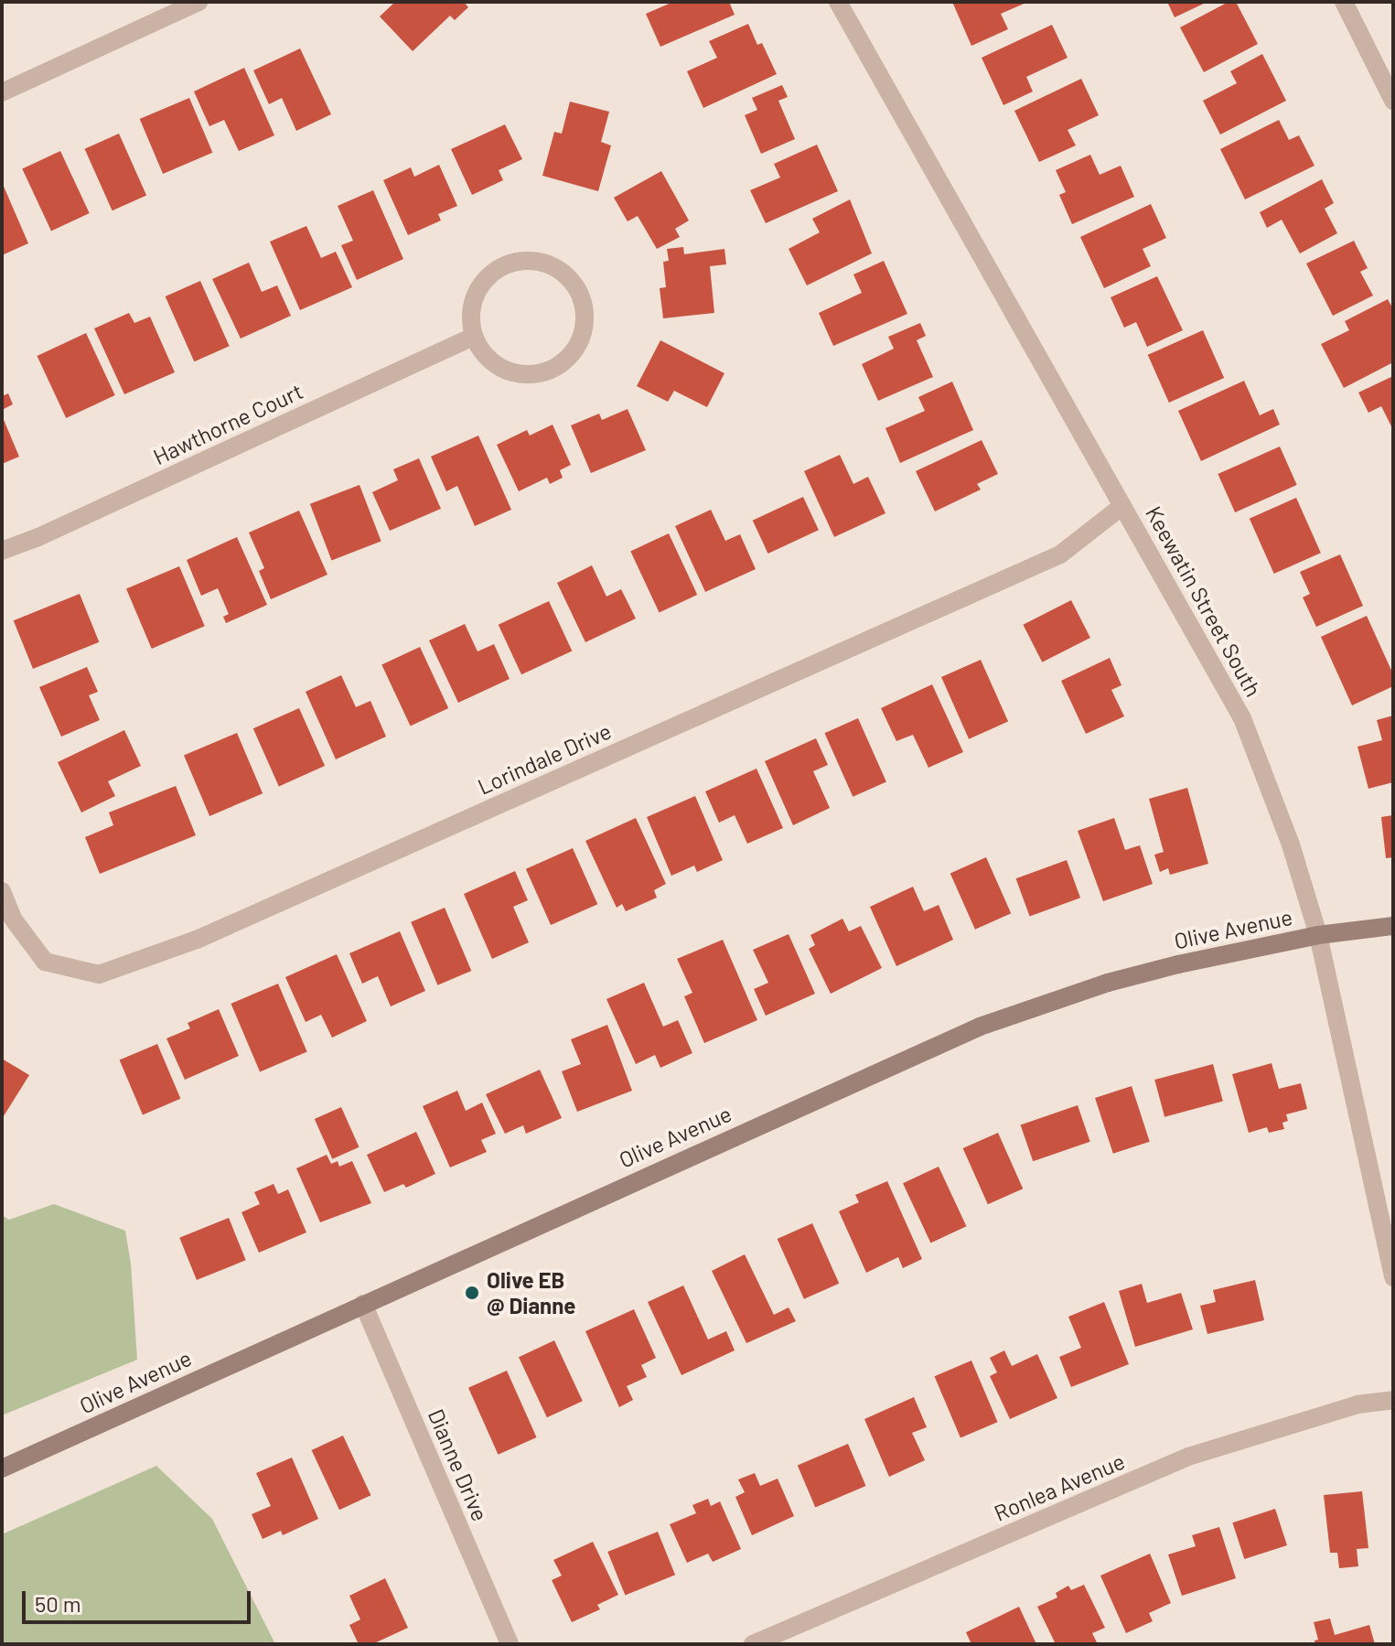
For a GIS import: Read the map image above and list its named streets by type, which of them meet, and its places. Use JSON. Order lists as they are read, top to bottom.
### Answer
{
  "streets": {
    "main road": ["Olive Avenue"],
    "street": [
      "Hawthorne Court",
      "Keewatin Street South",
      "Lorindale Drive",
      "Dianne Drive",
      "Ronlea Avenue"
    ]
  },
  "crossings": [
    ["Keewatin Street South", "Lorindale Drive"],
    ["Keewatin Street South", "Olive Avenue"],
    ["Olive Avenue", "Dianne Drive"]
  ],
  "places": ["Olive EB @ Dianne"],
  "scale_bar": "50 m"
}
